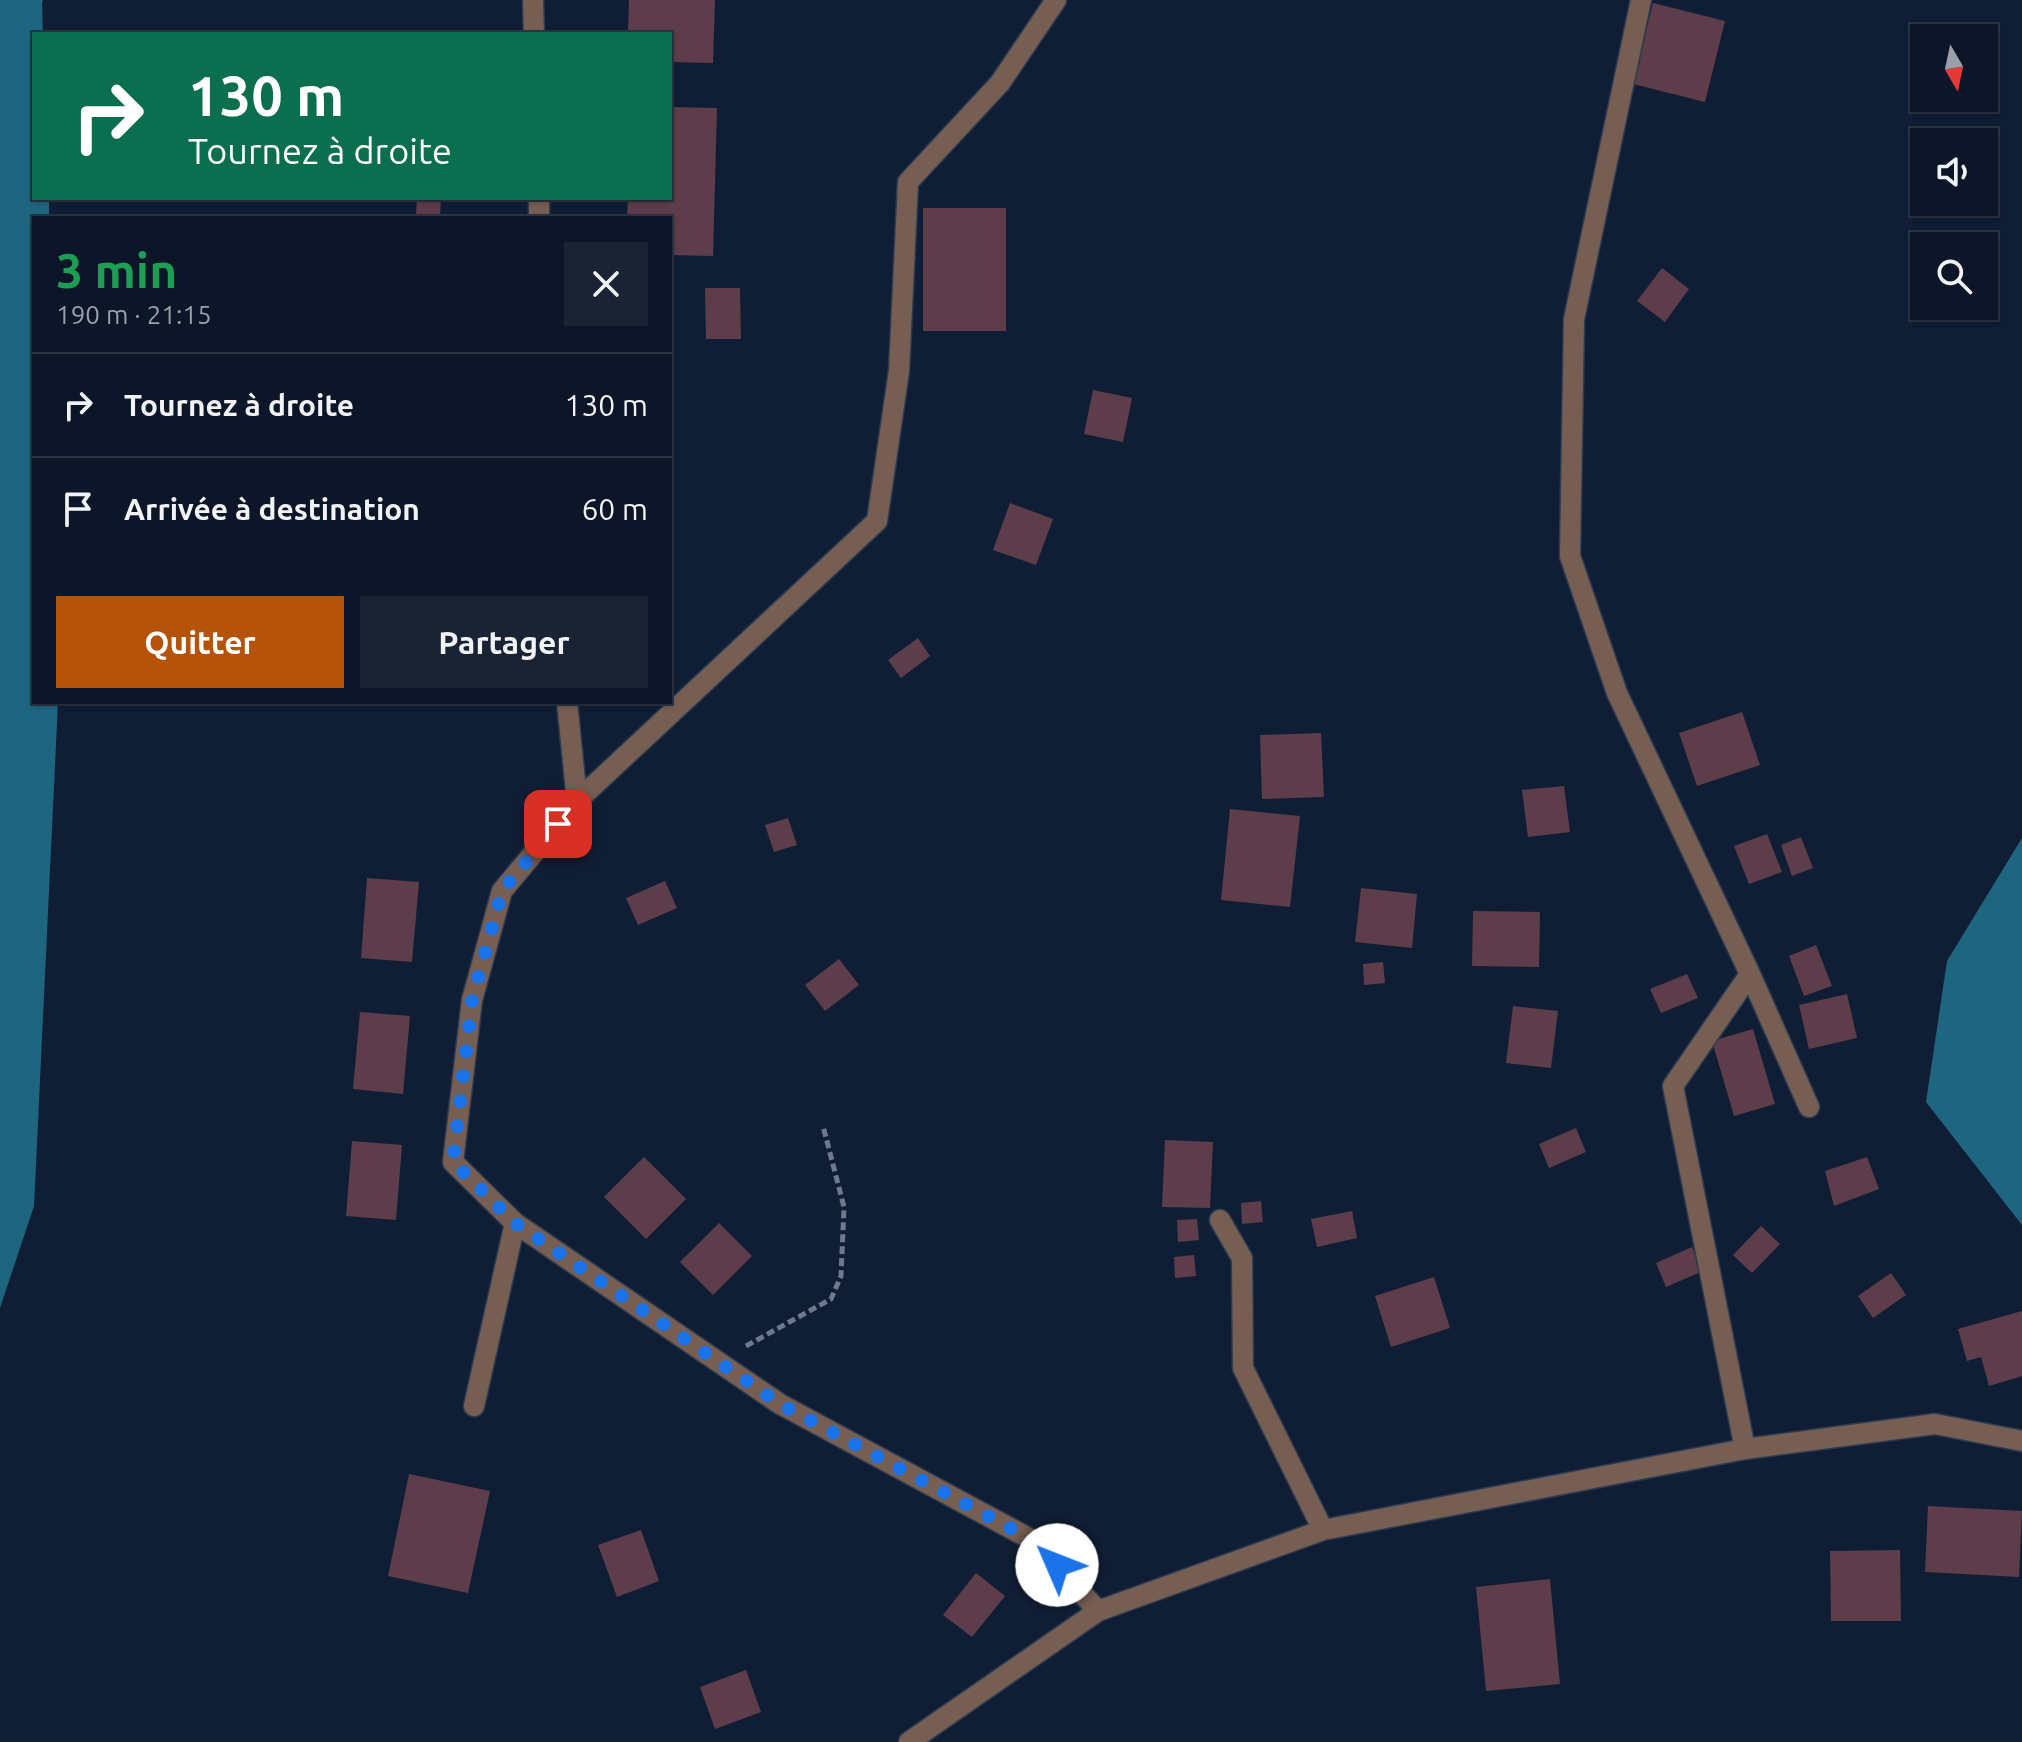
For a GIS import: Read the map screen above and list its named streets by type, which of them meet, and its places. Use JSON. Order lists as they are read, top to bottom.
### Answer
{
  "north": "bottom",
  "page": {
    "turn": ["130 m", "Tournez à droite"],
    "heading": ["3 min", "190 m · 21:15"],
    "list": [
      {
        "name": "Tournez à droite",
        "value": "130 m"
      },
      {
        "name": "Arrivée à destination",
        "value": "60 m"
      }
    ],
    "buttons": ["Quitter", "Partager"]
  }
}
